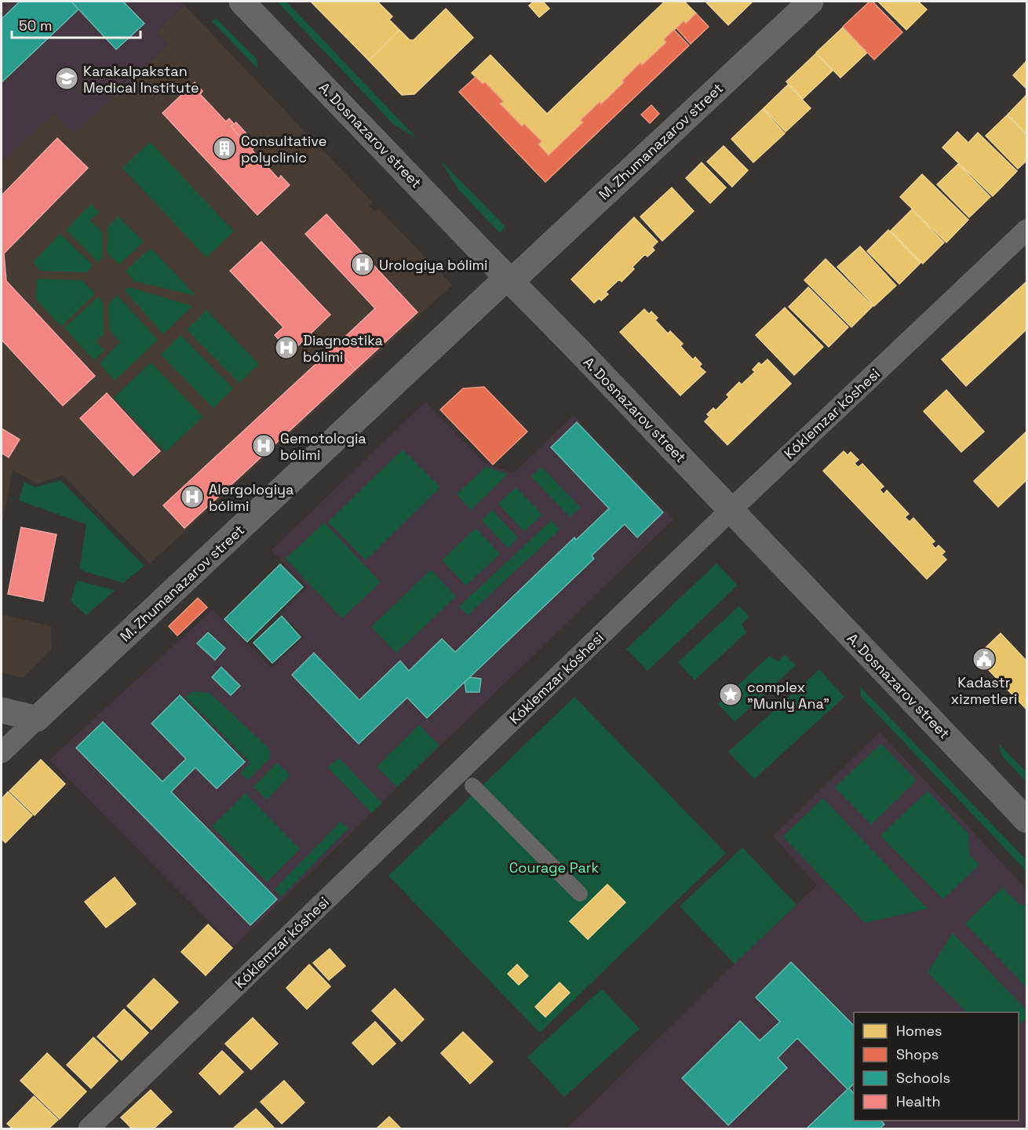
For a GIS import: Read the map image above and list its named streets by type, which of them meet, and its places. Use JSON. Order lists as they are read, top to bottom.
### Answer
{
  "streets": {
    "main road": ["A. Dosnazarov street", "M. Zhumanazarov street"],
    "street": ["Kóklemzar kóshesi"]
  },
  "crossings": [
    ["A. Dosnazarov street", "M. Zhumanazarov street"],
    ["A. Dosnazarov street", "Kóklemzar kóshesi"]
  ],
  "parks": ["Courage Park"],
  "places": {
    "school or university": ["Karakalpakstan Medical Institute"],
    "building": ["Consultative polyclinic"],
    "hospital": [
      "Urologiya bólimi",
      "Diagnostika bólimi",
      "Gemotologia bólimi",
      "Alergologiya bólimi"
    ],
    "public building": ["Kadastr xizmetleri"],
    "place": ["complex \"Munly Ana\""]
  },
  "legend": [
    "Homes",
    "Shops",
    "Schools",
    "Health"
  ],
  "scale_bar": "50 m"
}
